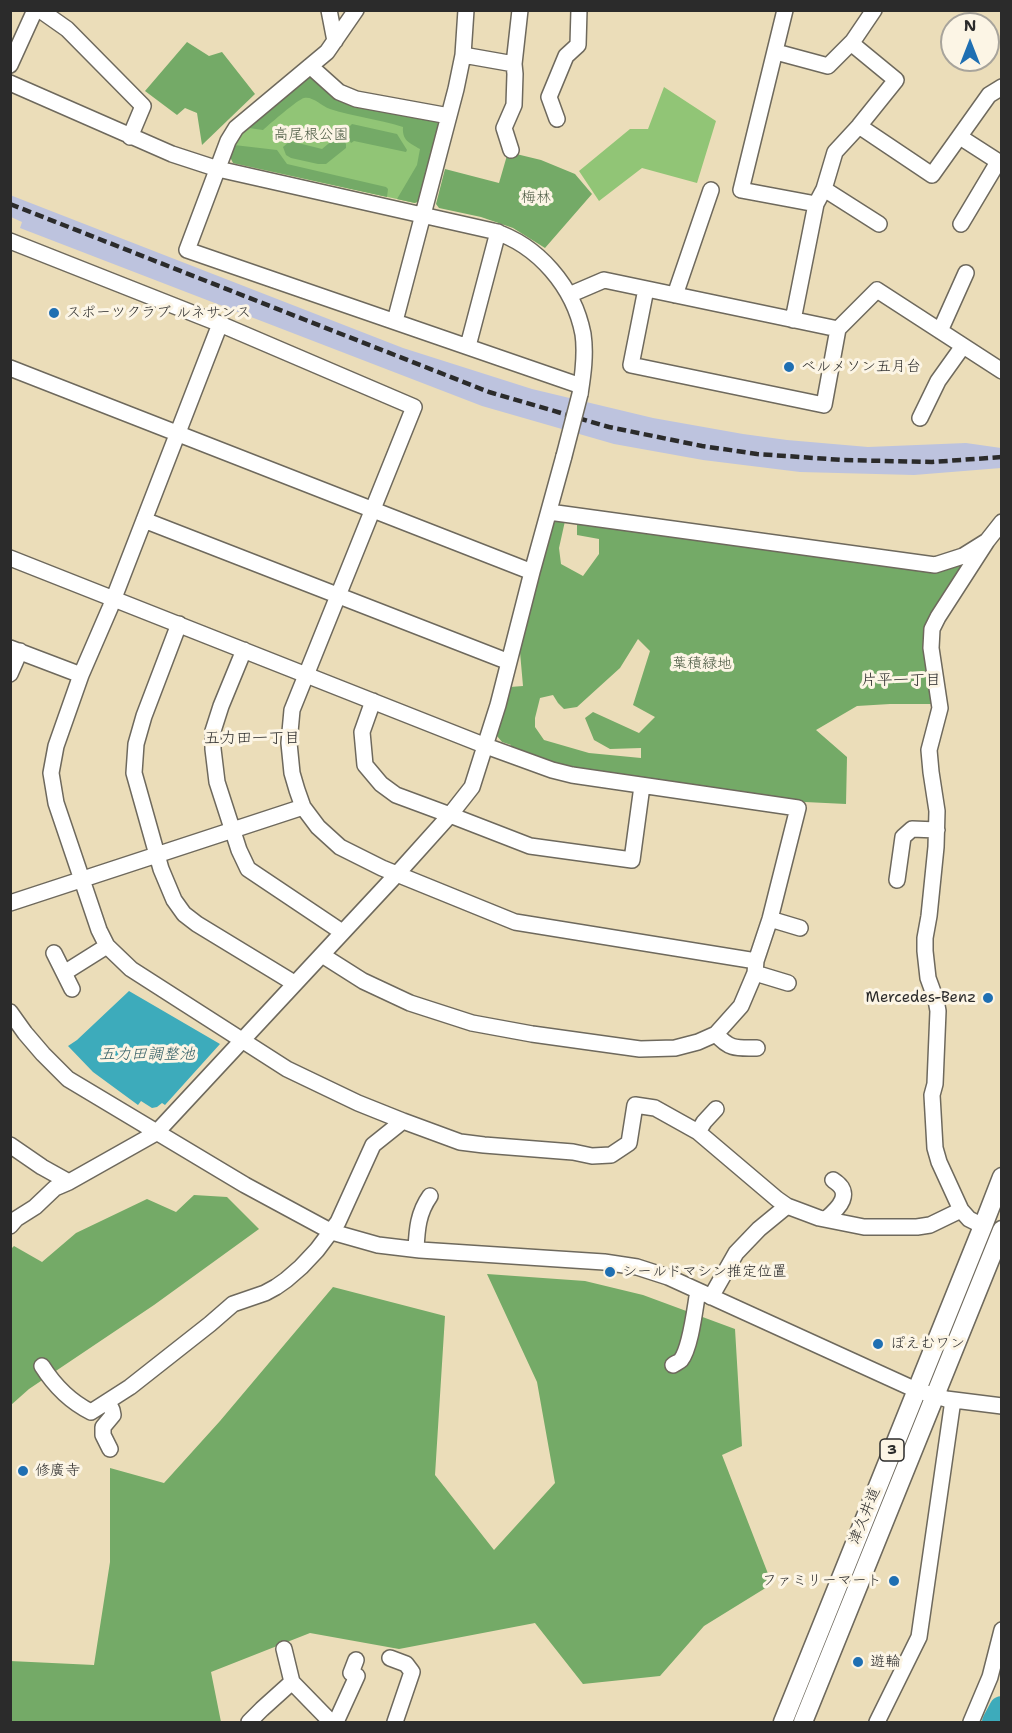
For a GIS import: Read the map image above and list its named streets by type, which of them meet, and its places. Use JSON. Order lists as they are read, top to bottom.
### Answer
{
  "streets": {
    "main road": ["3", "津久井道"]
  },
  "districts": ["片平一丁目", "五力田一丁目"],
  "water": ["五力田調整池"],
  "parks": ["高尾根公園", "梅林", "葉積緑地"],
  "places": [
    "スポーツクラブ ルネサンス",
    "ベルメソン五月台",
    "Mercedes-Benz",
    "シールドマシン推定位置",
    "ぽえむワン",
    "修廣寺",
    "ファミリーマート",
    "遊輪"
  ],
  "north": "top"
}
